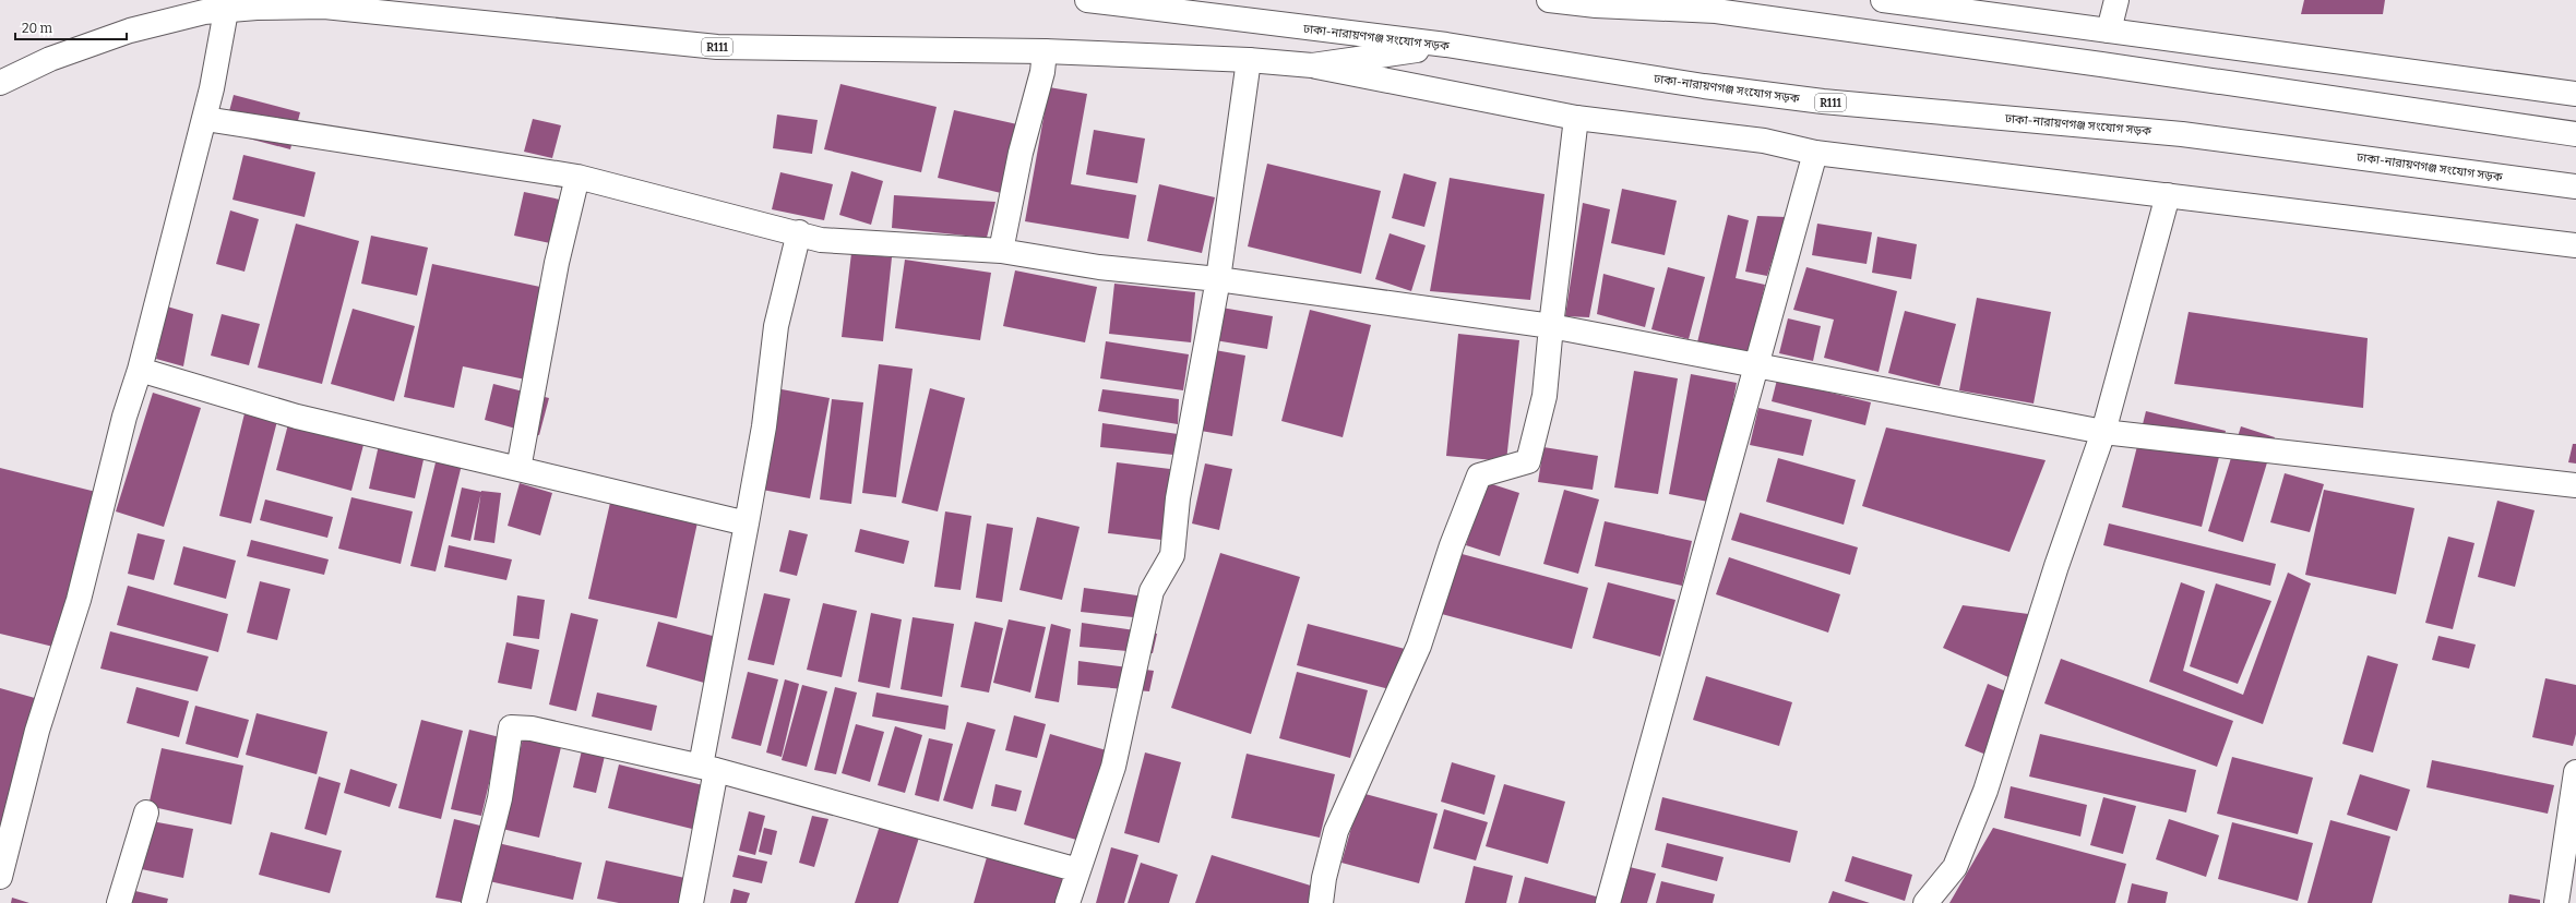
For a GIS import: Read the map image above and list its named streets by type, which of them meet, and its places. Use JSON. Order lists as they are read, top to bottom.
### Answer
{
  "streets": {
    "street": ["ঢাকা-নারায়ণগঞ্জ সংযোগ সড়ক", "R111"]
  },
  "crossings": [
    ["ঢাকা-নারায়ণগঞ্জ সংযোগ সড়ক", "R111"]
  ],
  "scale_bar": "20 m"
}
